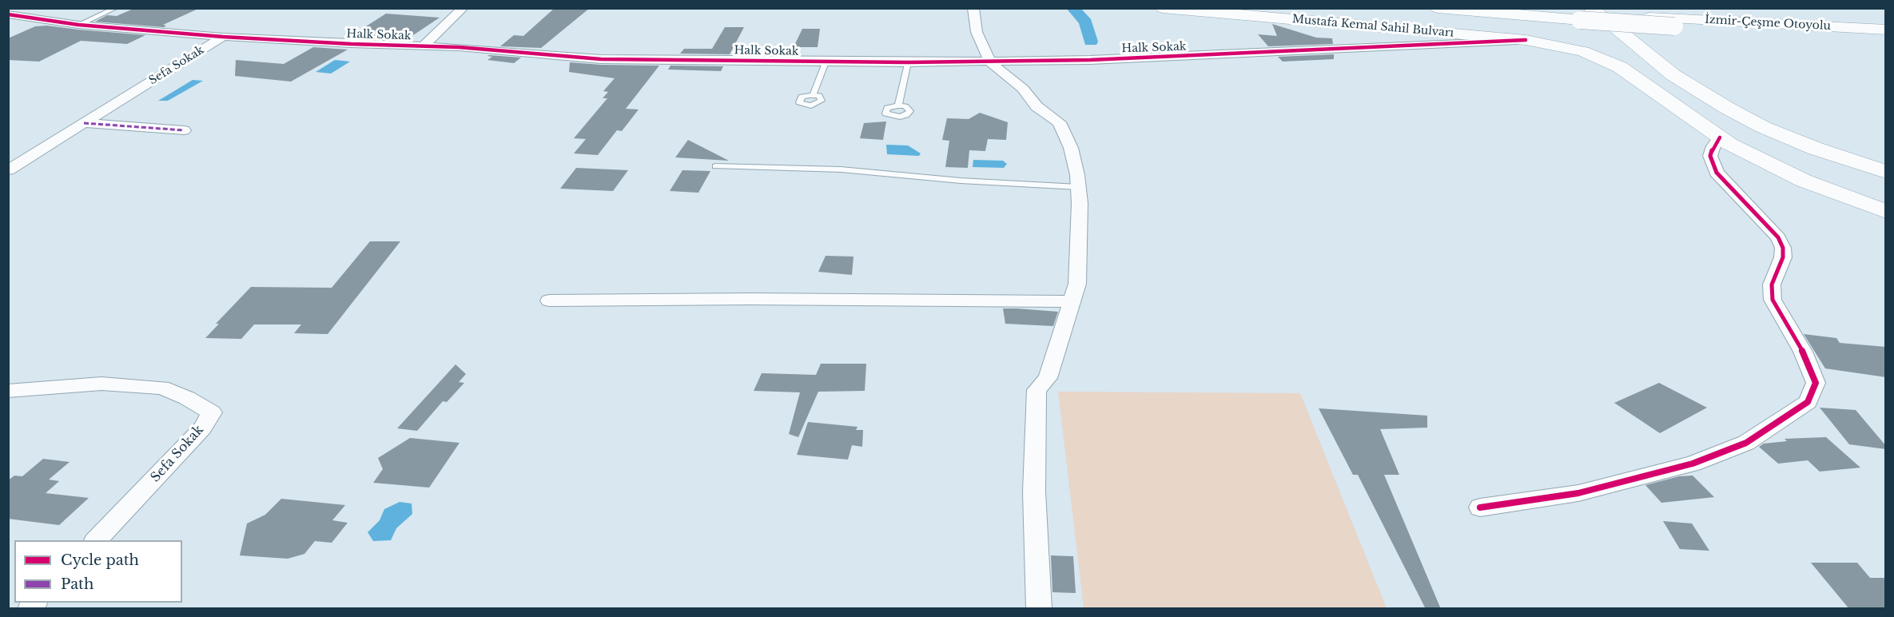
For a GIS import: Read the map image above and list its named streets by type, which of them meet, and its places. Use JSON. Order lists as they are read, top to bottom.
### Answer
{
  "streets": {
    "highway": ["İzmir-Çeşme Otoyolu"],
    "main road": ["Mustafa Kemal Sahil Bulvarı"],
    "street": ["Halk Sokak", "Sefa Sokak"]
  },
  "crossings": [
    ["Mustafa Kemal Sahil Bulvarı", "Halk Sokak"],
    ["Halk Sokak", "Sefa Sokak"]
  ],
  "legend": ["Cycle path", "Path"]
}
